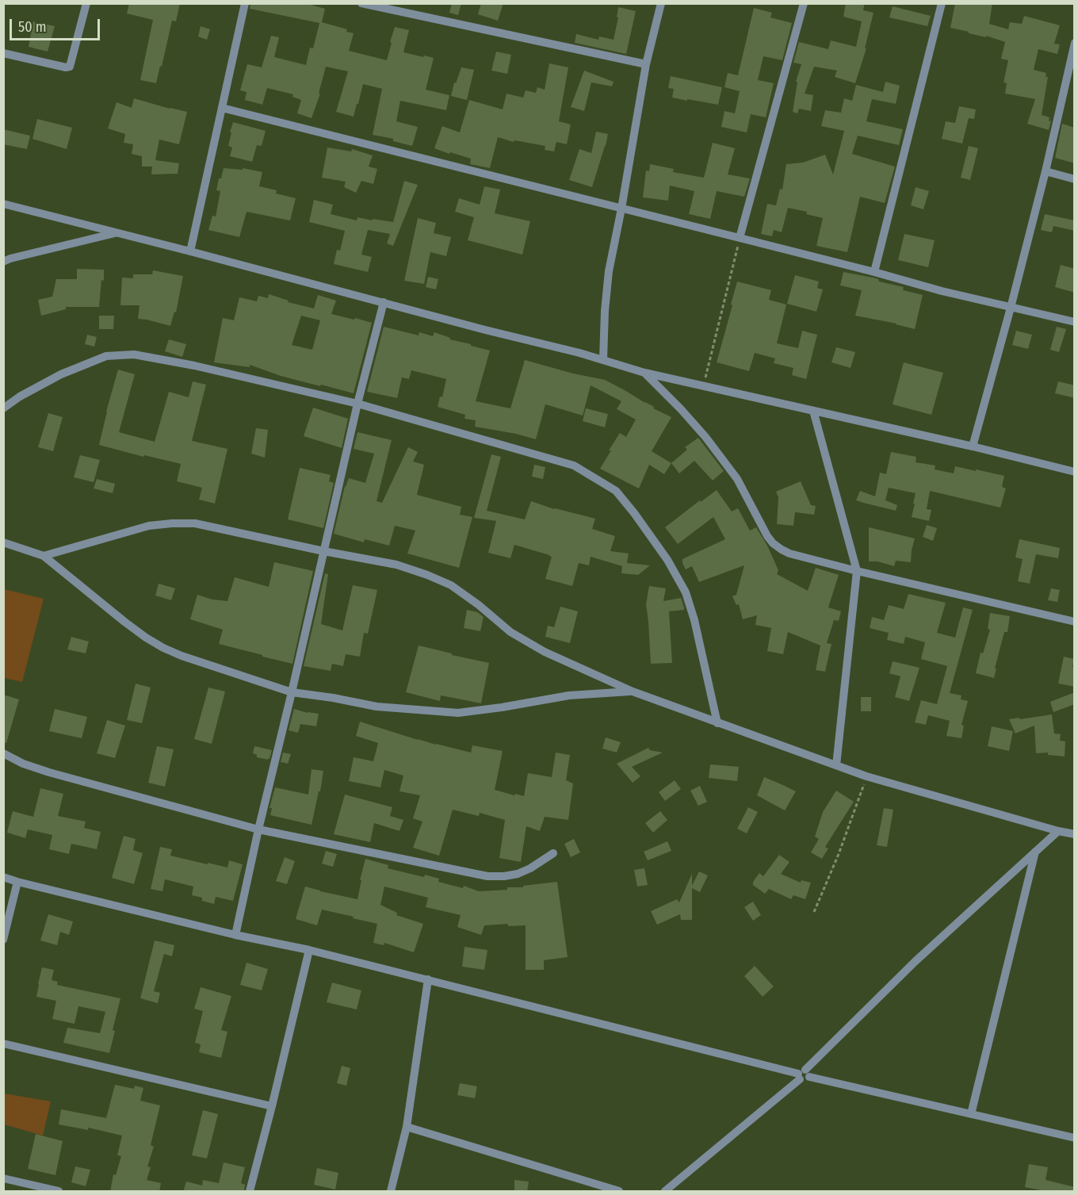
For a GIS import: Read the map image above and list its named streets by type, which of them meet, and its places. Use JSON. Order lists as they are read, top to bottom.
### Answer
{
  "scale_bar": "50 m"
}
